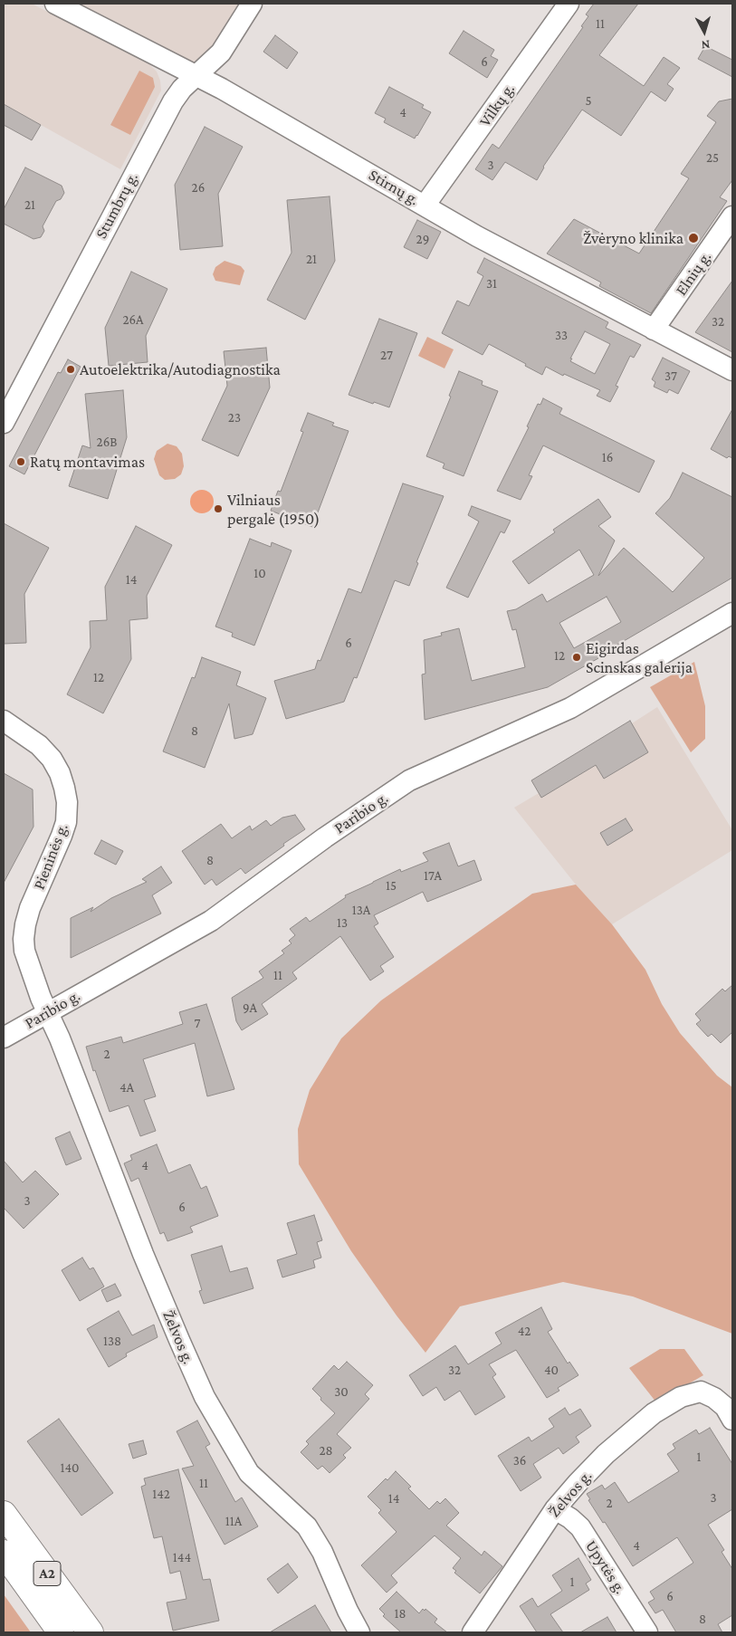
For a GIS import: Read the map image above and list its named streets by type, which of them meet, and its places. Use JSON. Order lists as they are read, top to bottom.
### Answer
{
  "streets": {
    "highway": ["A2"],
    "street": [
      "Vilkų g.",
      "Stirnų g.",
      "Stumbrų g.",
      "Elnių g.",
      "Paribio g.",
      "Pieninės g.",
      "Želvos g.",
      "Upytės g."
    ]
  },
  "crossings": [
    ["Vilkų g.", "Stirnų g."],
    ["Stirnų g.", "Stumbrų g."],
    ["Stirnų g.", "Elnių g."],
    ["Paribio g.", "Pieninės g."],
    ["Paribio g.", "Želvos g."],
    ["Pieninės g.", "Želvos g."],
    ["Želvos g.", "Upytės g."]
  ],
  "places": [
    "Žvėryno klinika",
    "Autoelektrika/Autodiagnostika",
    "Ratų montavimas",
    "Vilniaus pergalė (1950)",
    "Eigirdas Scinskas galerija"
  ],
  "house_numbers": [
    "11",
    "6",
    "5",
    "4",
    "25",
    "3",
    "26",
    "21",
    "29",
    "21",
    "31",
    "26A",
    "32",
    "33",
    "27",
    "37",
    "23",
    "26B",
    "16",
    "10",
    "14",
    "6",
    "12",
    "12",
    "8",
    "8",
    "17A",
    "15",
    "13A",
    "13",
    "11",
    "9A",
    "7",
    "2",
    "4A",
    "4",
    "3",
    "6",
    "42",
    "138",
    "32",
    "40",
    "30",
    "28",
    "1",
    "36",
    "140",
    "11",
    "142",
    "3",
    "14",
    "2",
    "11A",
    "4",
    "144",
    "1",
    "6",
    "18",
    "8"
  ],
  "north": "bottom"
}
